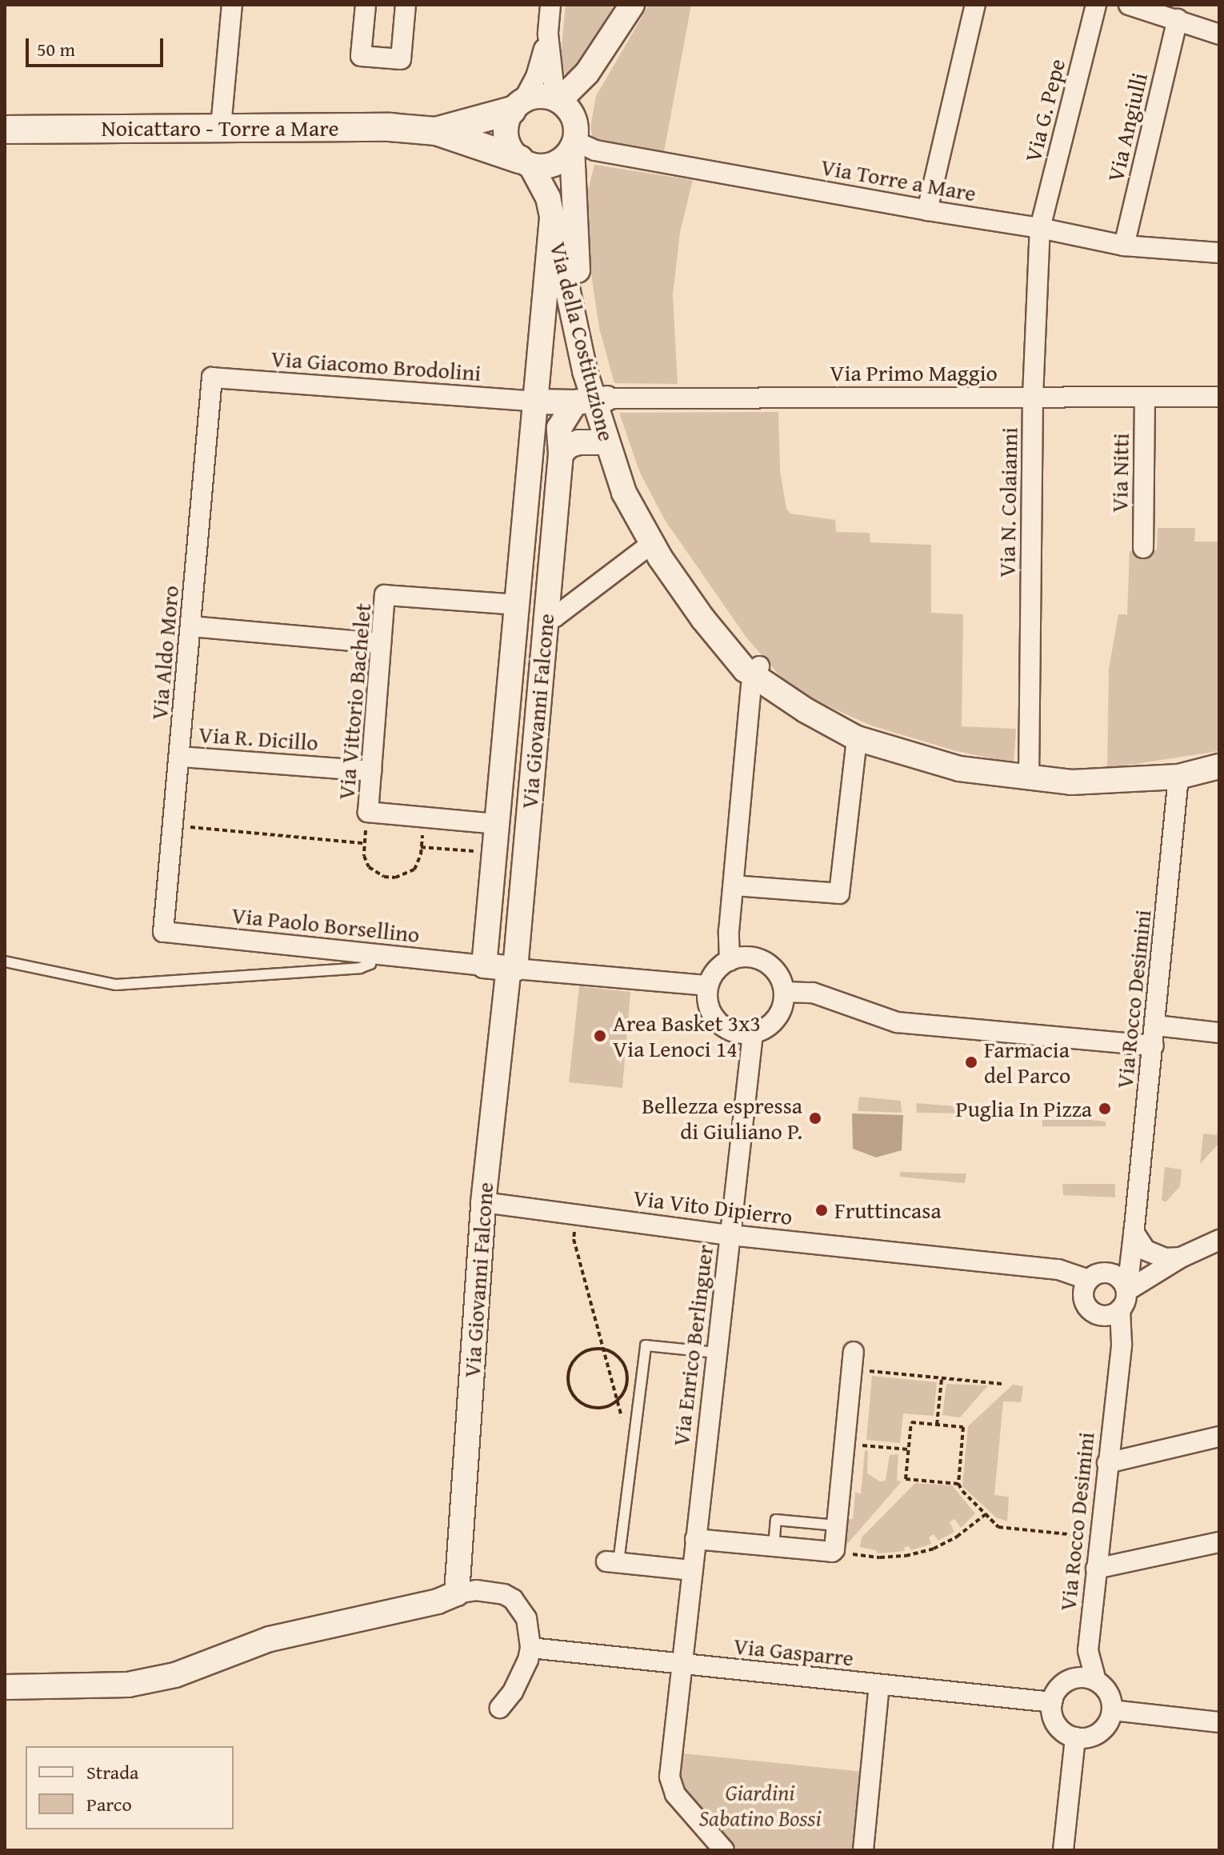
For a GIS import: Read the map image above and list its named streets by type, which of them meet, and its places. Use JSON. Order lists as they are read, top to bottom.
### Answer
{
  "streets": {
    "main road": ["Noicattaro - Torre a Mare"],
    "street": [
      "Via G. Pepe",
      "Via Angiulli",
      "Via Torre a Mare",
      "Via della Costituzione",
      "Via Giacomo Brodolini",
      "Via Primo Maggio",
      "Via Nitti",
      "Via N. Colaianni",
      "Via Aldo Moro",
      "Via Vittorio Bachelet",
      "Via Giovanni Falcone",
      "Via R. Dicillo",
      "Via Paolo Borsellino",
      "Via Rocco Desimini",
      "Via Vito Dipierro",
      "Via Enrico Berlinguer",
      "Via Gasparre"
    ]
  },
  "crossings": [
    ["Via G. Pepe", "Via Torre a Mare"],
    ["Via G. Pepe", "Via N. Colaianni"],
    ["Via Angiulli", "Via Torre a Mare"],
    ["Noicattaro - Torre a Mare", "Via Torre a Mare"],
    ["Noicattaro - Torre a Mare", "Via della Costituzione"],
    ["Via Torre a Mare", "Via della Costituzione"],
    ["Via Torre a Mare", "Via N. Colaianni"],
    ["Via della Costituzione", "Via Primo Maggio"],
    ["Via della Costituzione", "Via N. Colaianni"],
    ["Via della Costituzione", "Via Giovanni Falcone"],
    ["Via della Costituzione", "Via Rocco Desimini"],
    ["Via Giacomo Brodolini", "Via Aldo Moro"],
    ["Via Primo Maggio", "Via Nitti"],
    ["Via Primo Maggio", "Via N. Colaianni"],
    ["Via Primo Maggio", "Via Giovanni Falcone"],
    ["Via Aldo Moro", "Via R. Dicillo"],
    ["Via Aldo Moro", "Via Paolo Borsellino"],
    ["Via Vittorio Bachelet", "Via R. Dicillo"],
    ["Via Giovanni Falcone", "Via Vito Dipierro"],
    ["Via Rocco Desimini", "Via Vito Dipierro"],
    ["Via Rocco Desimini", "Via Gasparre"],
    ["Via Vito Dipierro", "Via Enrico Berlinguer"],
    ["Via Enrico Berlinguer", "Via Gasparre"]
  ],
  "parks": ["Giardini Sabatino Bossi"],
  "places": [
    "Area Basket 3x3 Via Lenoci 14",
    "Farmacia del Parco",
    "Puglia In Pizza",
    "Bellezza espressa di Giuliano P.",
    "Fruttincasa"
  ],
  "legend": ["Strada", "Parco"],
  "scale_bar": "50 m"
}
